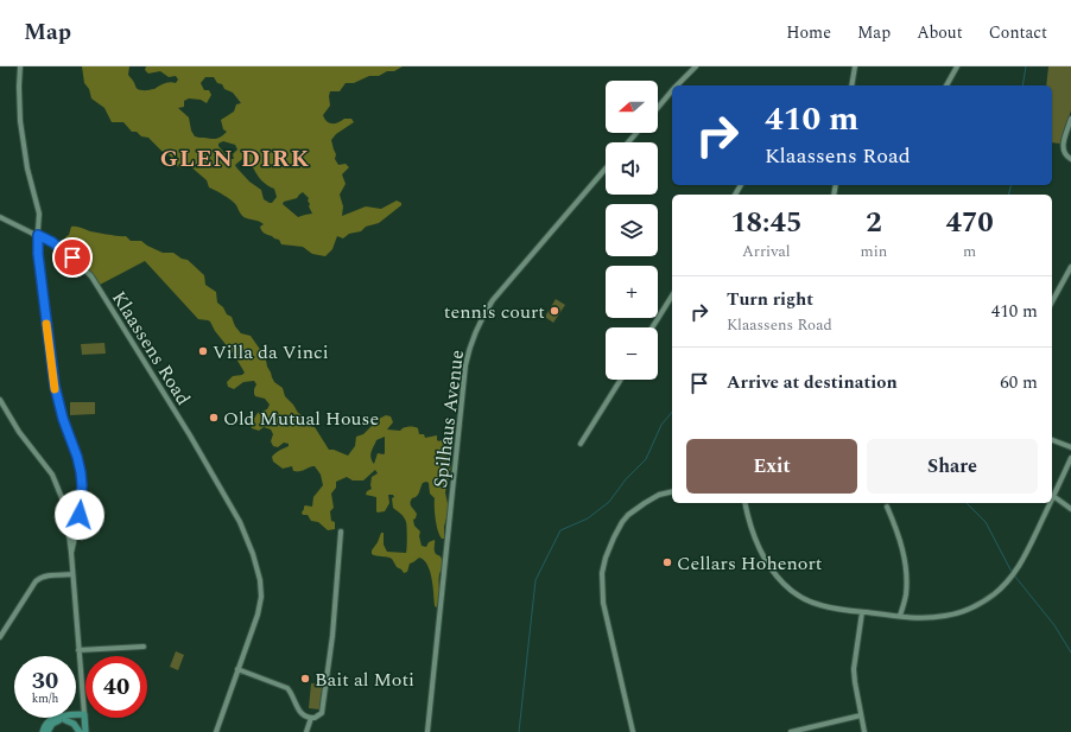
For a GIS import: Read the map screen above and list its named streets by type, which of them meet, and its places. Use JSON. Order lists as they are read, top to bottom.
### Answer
{
  "streets": {
    "street": ["Klaassens Road", "Spilhaus Avenue"]
  },
  "districts": ["GLEN DIRK"],
  "places": [
    "tennis court",
    "Villa da Vinci",
    "Old Mutual House",
    "Cellars Hohenort",
    "Bait al Moti"
  ],
  "north": "left",
  "page": {
    "header": "Map",
    "nav": [
      "Home",
      "Map",
      "About",
      "Contact"
    ],
    "map_buttons": ["+", "−"],
    "turn": ["410 m", "Klaassens Road"],
    "eta": [
      "18:45",
      "Arrival",
      "2",
      "min",
      "470",
      "m"
    ],
    "list": [
      {
        "name": "Turn right",
        "note": "Klaassens Road",
        "value": "410 m"
      },
      {
        "name": "Arrive at destination",
        "value": "60 m"
      }
    ],
    "buttons": ["Exit", "Share"],
    "speed": "30 km/h",
    "limit": "40"
  }
}
